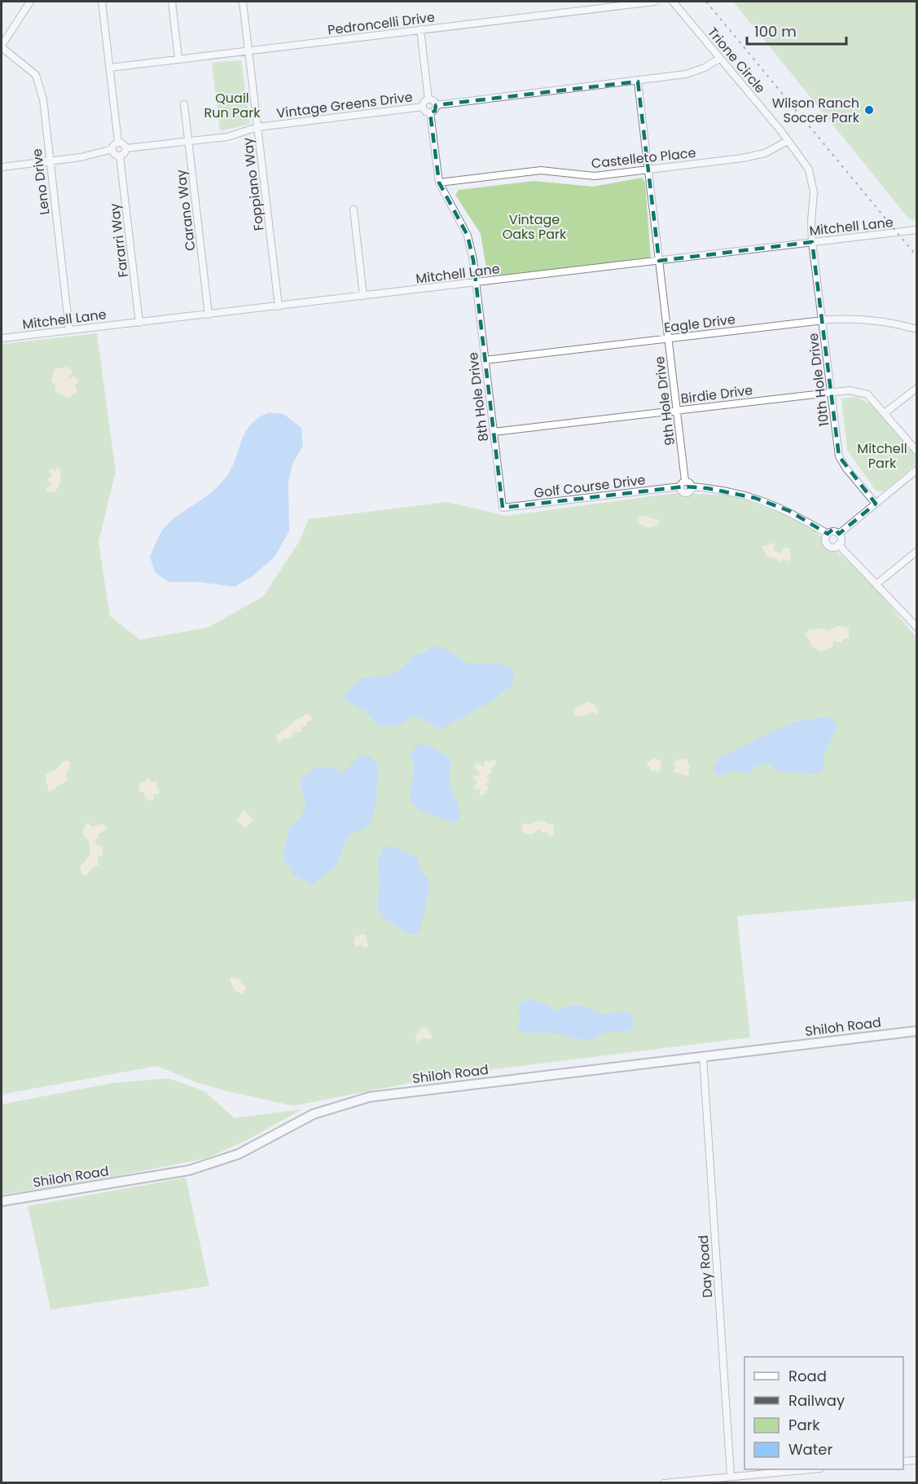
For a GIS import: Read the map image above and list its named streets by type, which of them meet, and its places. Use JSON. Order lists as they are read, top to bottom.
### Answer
{
  "streets": {
    "main road": ["Shiloh Road"],
    "street": [
      "Pedroncelli Drive",
      "Trione Circle",
      "Vintage Greens Drive",
      "Castelleto Place",
      "Leno Drive",
      "Foppiano Way",
      "Carano Way",
      "Mitchell Lane",
      "Fararri Way",
      "Eagle Drive",
      "10th Hole Drive",
      "Birdie Drive",
      "8th Hole Drive",
      "9th Hole Drive",
      "Golf Course Drive",
      "Day Road"
    ]
  },
  "crossings": [
    ["Pedroncelli Drive", "Foppiano Way"],
    ["Trione Circle", "Castelleto Place"],
    ["Trione Circle", "Mitchell Lane"],
    ["Trione Circle", "10th Hole Drive"],
    ["Vintage Greens Drive", "Foppiano Way"],
    ["Vintage Greens Drive", "Carano Way"],
    ["Vintage Greens Drive", "Fararri Way"],
    ["Castelleto Place", "8th Hole Drive"],
    ["Castelleto Place", "9th Hole Drive"],
    ["Leno Drive", "Mitchell Lane"],
    ["Foppiano Way", "Mitchell Lane"],
    ["Carano Way", "Mitchell Lane"],
    ["Mitchell Lane", "Fararri Way"],
    ["Mitchell Lane", "10th Hole Drive"],
    ["Mitchell Lane", "8th Hole Drive"],
    ["Mitchell Lane", "9th Hole Drive"],
    ["Eagle Drive", "10th Hole Drive"],
    ["Eagle Drive", "8th Hole Drive"],
    ["Eagle Drive", "9th Hole Drive"],
    ["10th Hole Drive", "Birdie Drive"],
    ["Birdie Drive", "8th Hole Drive"],
    ["Birdie Drive", "9th Hole Drive"],
    ["8th Hole Drive", "Golf Course Drive"],
    ["Shiloh Road", "Day Road"]
  ],
  "parks": ["Quail Run Park", "Vintage Oaks Park", "Mitchell Park"],
  "places": ["Wilson Ranch Soccer Park"],
  "legend": [
    "Road",
    "Railway",
    "Park",
    "Water"
  ],
  "scale_bar": "100 m"
}
